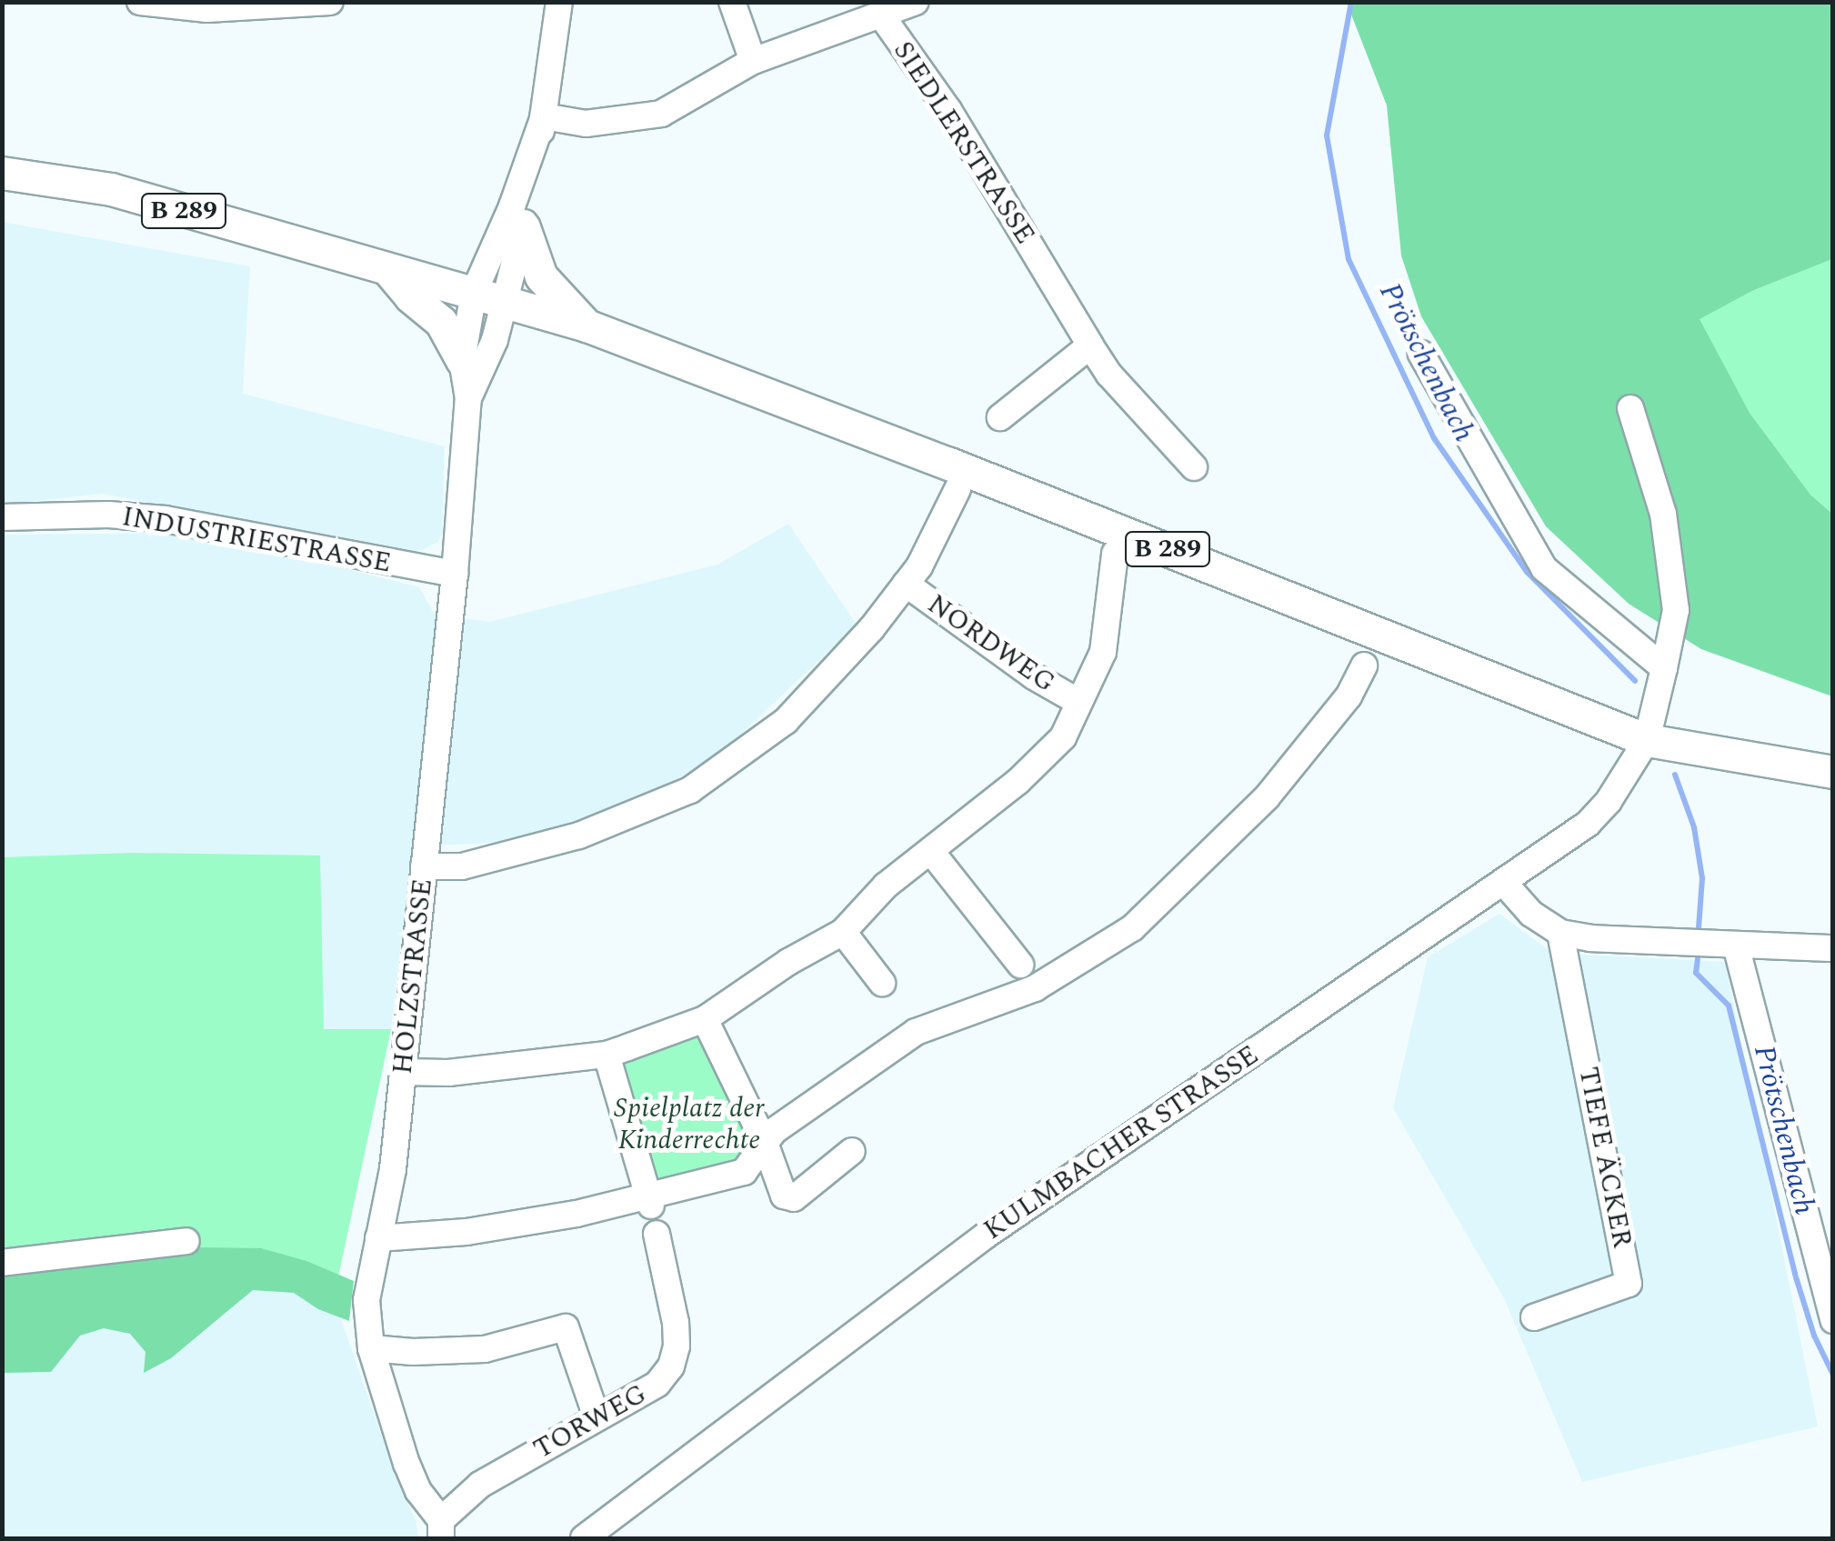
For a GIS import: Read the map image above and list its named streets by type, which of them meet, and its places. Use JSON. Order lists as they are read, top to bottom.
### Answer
{
  "streets": {
    "main road": ["B 289"],
    "street": [
      "SIEDLERSTRASSE",
      "INDUSTRIESTRASSE",
      "NORDWEG",
      "HOLZSTRASSE",
      "KULMBACHER STRASSE",
      "TIEFE ÄCKER",
      "TORWEG"
    ]
  },
  "crossings": [
    ["SIEDLERSTRASSE", "HOLZSTRASSE"],
    ["B 289", "HOLZSTRASSE"],
    ["B 289", "KULMBACHER STRASSE"],
    ["INDUSTRIESTRASSE", "HOLZSTRASSE"],
    ["HOLZSTRASSE", "TORWEG"]
  ],
  "water": ["Prötschenbach"],
  "parks": ["Spielplatz der Kinderrechte"]
}
